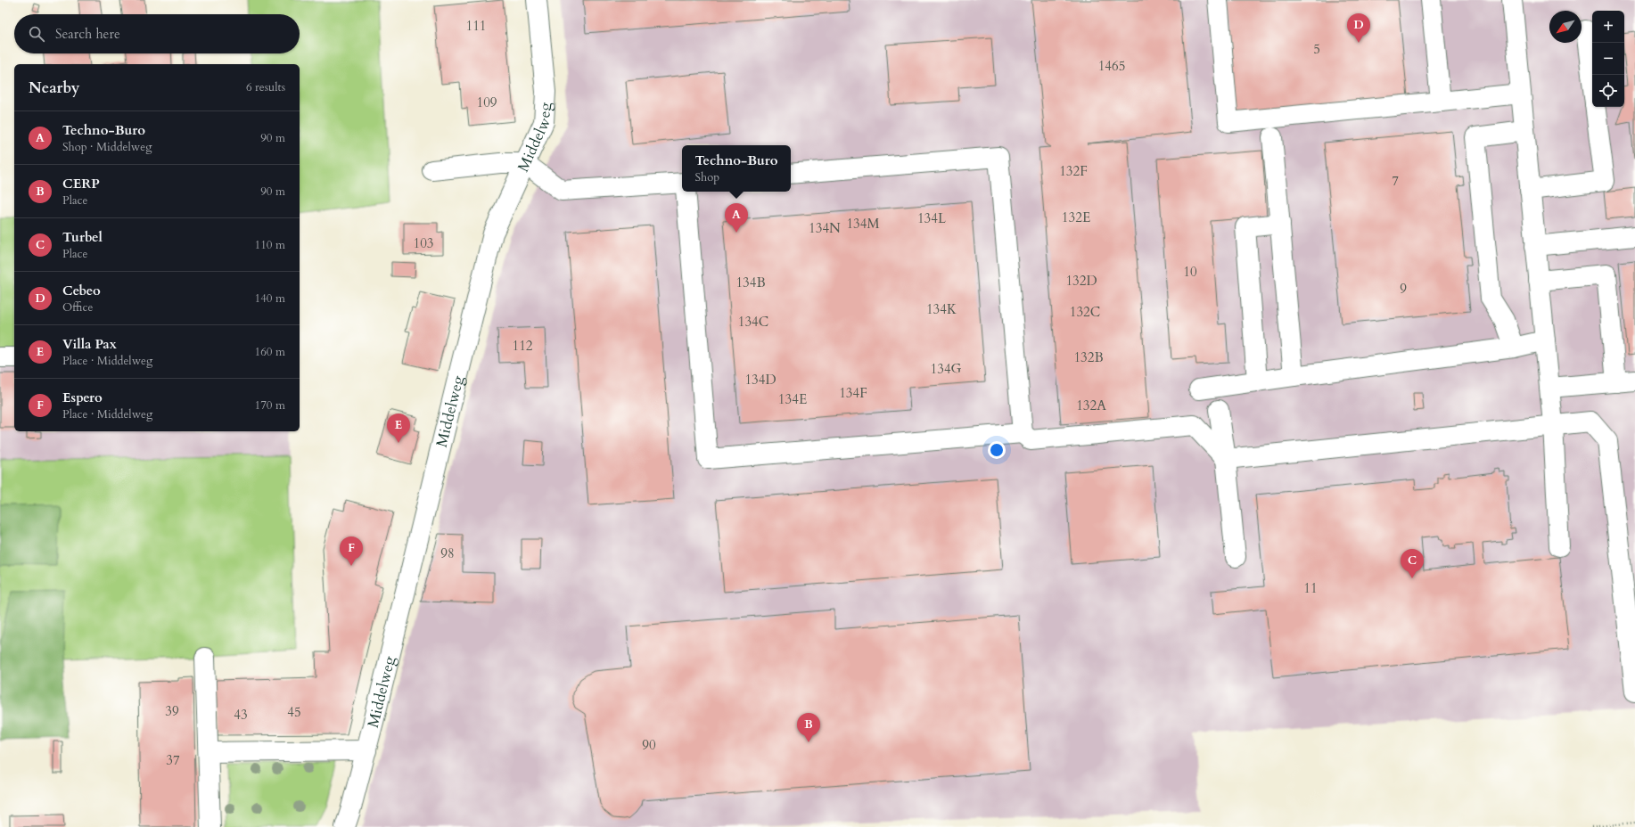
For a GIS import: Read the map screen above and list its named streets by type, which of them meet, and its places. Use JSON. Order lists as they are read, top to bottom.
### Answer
{
  "streets": {
    "street": ["Middelweg"]
  },
  "house_numbers": [
    "111",
    "5",
    "1465",
    "109",
    "132F",
    "7",
    "132E",
    "134L",
    "134M",
    "134N",
    "103",
    "10",
    "132D",
    "134B",
    "9",
    "134K",
    "132C",
    "134C",
    "112",
    "132B",
    "134G",
    "134D",
    "134F",
    "134E",
    "132A",
    "98",
    "11",
    "39",
    "45",
    "43",
    "90",
    "37"
  ],
  "north": "bottom left",
  "page": {
    "map_buttons": ["+", "−"],
    "pins": [
      "D",
      "A",
      "E",
      "F",
      "C",
      "B"
    ],
    "search": "Search here",
    "heading": ["Nearby", "6 results"],
    "list": [
      {
        "mark": "A",
        "name": "Techno-Buro",
        "note": "Shop · Middelweg",
        "value": "90 m"
      },
      {
        "mark": "B",
        "name": "CERP",
        "note": "Place",
        "value": "90 m"
      },
      {
        "mark": "C",
        "name": "Turbel",
        "note": "Place",
        "value": "110 m"
      },
      {
        "mark": "D",
        "name": "Cebeo",
        "note": "Office",
        "value": "140 m"
      },
      {
        "mark": "E",
        "name": "Villa Pax",
        "note": "Place · Middelweg",
        "value": "160 m"
      },
      {
        "mark": "F",
        "name": "Espero",
        "note": "Place · Middelweg",
        "value": "170 m"
      }
    ],
    "popup": ["Techno-Buro", "Shop"]
  }
}
